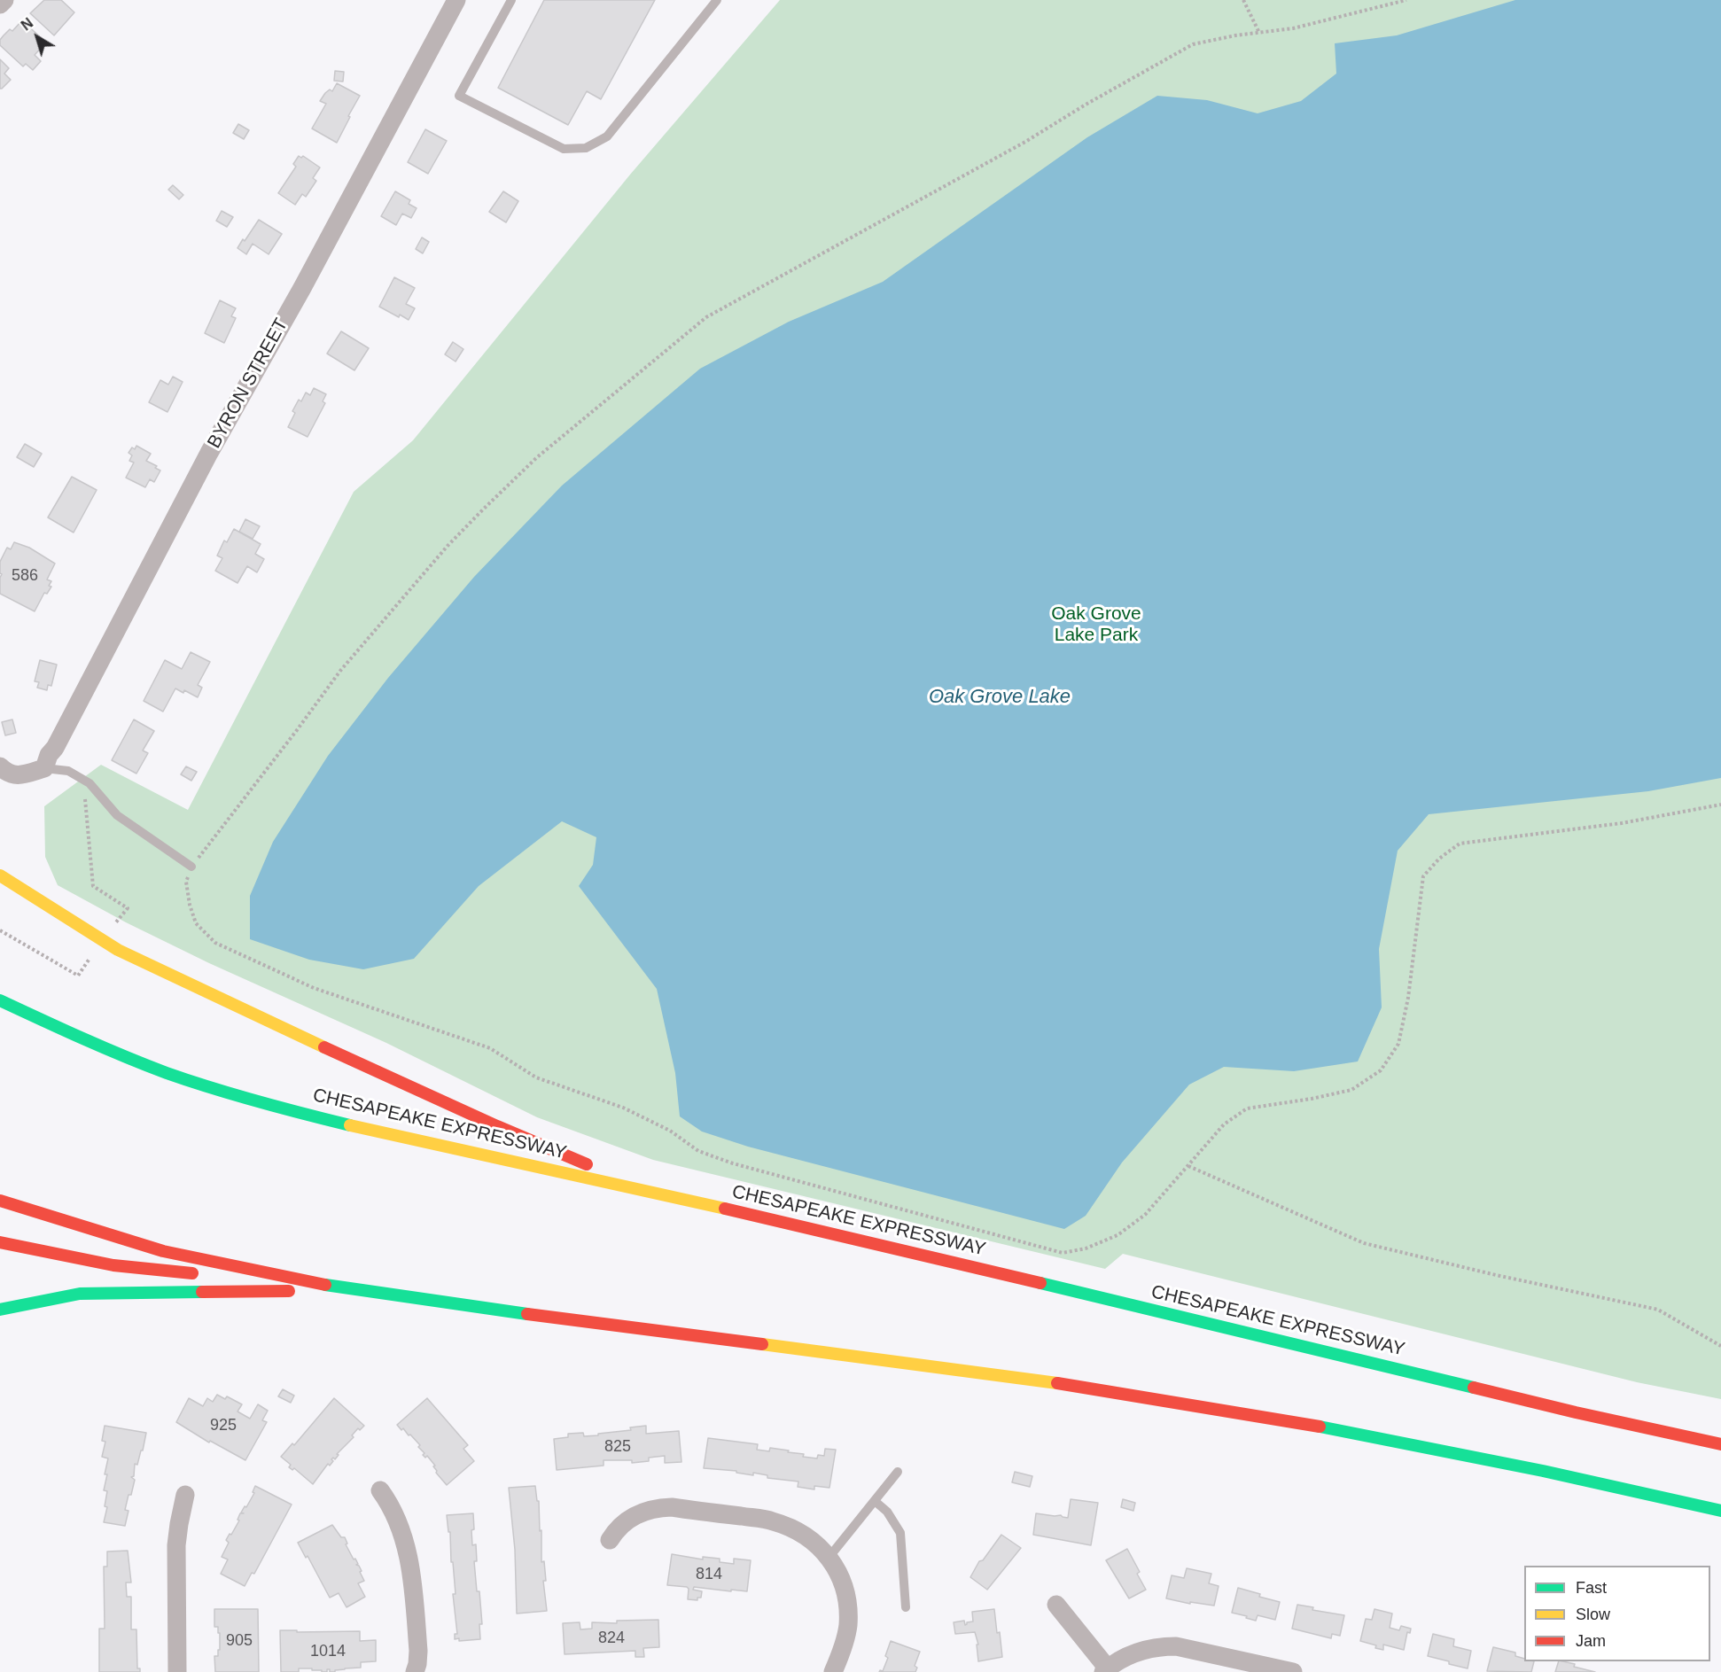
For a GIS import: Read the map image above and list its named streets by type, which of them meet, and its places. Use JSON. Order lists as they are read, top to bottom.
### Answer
{
  "streets": {
    "highway": ["CHESAPEAKE EXPRESSWAY"],
    "street": ["BYRON STREET"]
  },
  "water": ["Oak Grove Lake"],
  "parks": ["Oak Grove Lake Park"],
  "house_numbers": [
    "586",
    "925",
    "825",
    "814",
    "824",
    "905",
    "1014"
  ],
  "legend": ["Fast", "Slow", "Jam"],
  "north": "top left"
}
